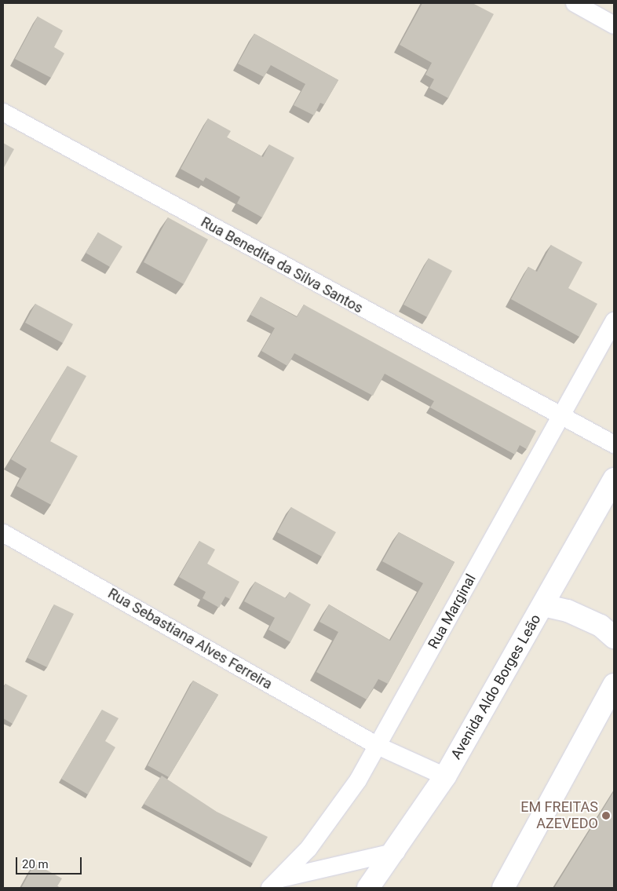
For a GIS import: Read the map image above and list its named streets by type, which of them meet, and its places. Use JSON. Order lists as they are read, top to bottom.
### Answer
{
  "streets": {
    "street": [
      "Rua Benedita da Silva Santos",
      "Rua Marginal",
      "Rua Sebastiana Alves Ferreira",
      "Avenida Aldo Borges Leão"
    ]
  },
  "crossings": [
    ["Rua Benedita da Silva Santos", "Rua Marginal"],
    ["Rua Marginal", "Rua Sebastiana Alves Ferreira"],
    ["Rua Sebastiana Alves Ferreira", "Avenida Aldo Borges Leão"]
  ],
  "places": ["EM FREITAS AZEVEDO"],
  "scale_bar": "20 m"
}
